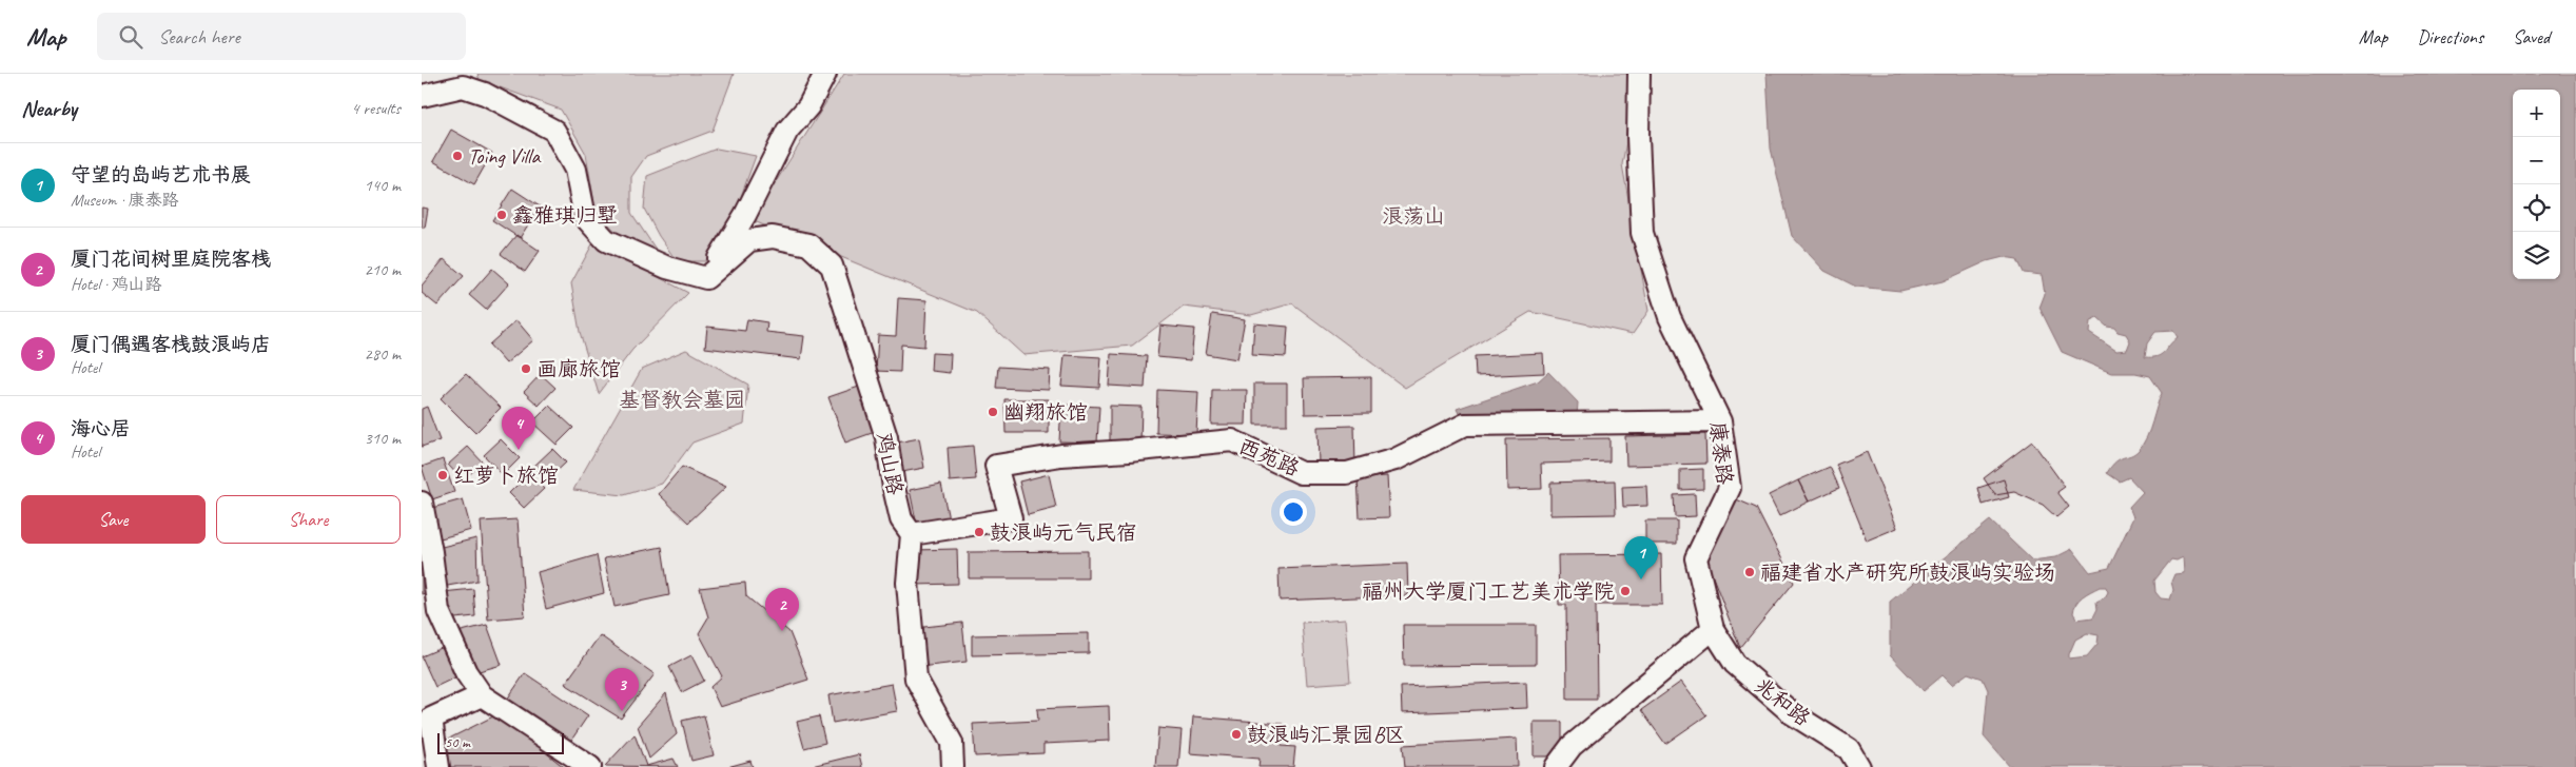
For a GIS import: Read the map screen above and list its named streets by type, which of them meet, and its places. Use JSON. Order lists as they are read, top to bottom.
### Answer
{
  "streets": {
    "street": [
      "康泰路",
      "西苑路",
      "鸡山路",
      "兆和路"
    ]
  },
  "crossings": [
    ["康泰路", "西苑路"],
    ["康泰路", "兆和路"],
    ["西苑路", "鸡山路"]
  ],
  "parks": ["浪荡山", "基督教会墓园"],
  "places": [
    "Toing Villa",
    "鑫雅琪归墅",
    "画廊旅馆",
    "幽翔旅馆",
    "红萝卜旅馆",
    "鼓浪屿元气民宿",
    "福建省水产研究所鼓浪屿实验场",
    "福州大学厦门工艺美术学院",
    "鼓浪屿汇景园B区"
  ],
  "scale_bar": "50 m",
  "page": {
    "header": "Map",
    "search": "Search here",
    "nav": ["Map", "Directions", "Saved"],
    "heading": ["Nearby", "4 results"],
    "map_buttons": ["+", "−"],
    "list": [
      {
        "mark": "1",
        "name": "守望的岛屿艺术书展",
        "note": "Museum · 康泰路",
        "value": "140 m"
      },
      {
        "mark": "2",
        "name": "厦门花间树里庭院客栈",
        "note": "Hotel · 鸡山路",
        "value": "210 m"
      },
      {
        "mark": "3",
        "name": "厦门偶遇客栈鼓浪屿店",
        "note": "Hotel",
        "value": "280 m"
      },
      {
        "mark": "4",
        "name": "海心居",
        "note": "Hotel",
        "value": "310 m"
      }
    ],
    "pins": [
      "4",
      "1",
      "2",
      "3"
    ],
    "buttons": ["Save", "Share"],
    "scale": "50 m"
  }
}
